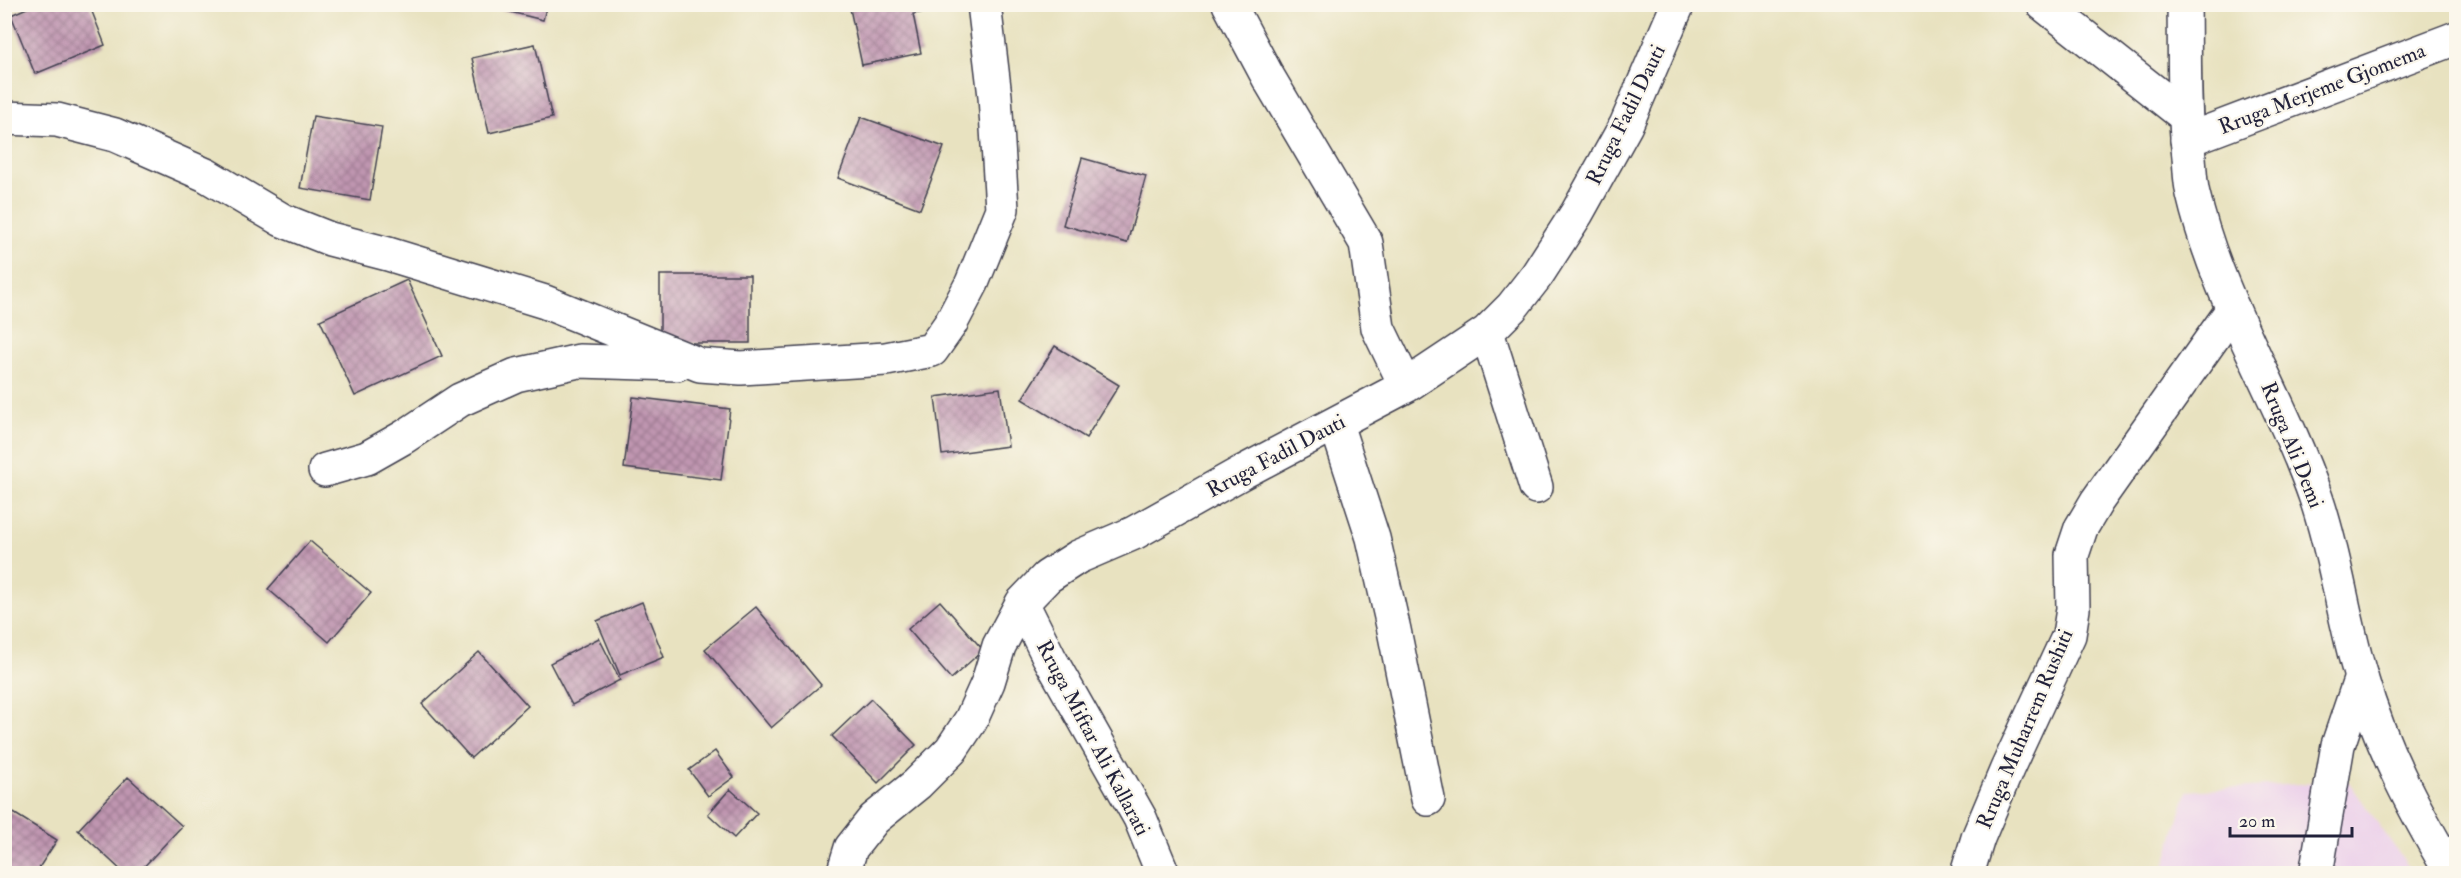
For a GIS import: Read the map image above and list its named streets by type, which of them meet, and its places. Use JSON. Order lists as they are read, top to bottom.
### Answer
{
  "streets": {
    "street": [
      "Rruga Merjeme Gjomema",
      "Rruga Fadil Dauti",
      "Rruga Ali Demi",
      "Rruga Muharrem Rushiti",
      "Rruga Miftar Ali Kallarati"
    ]
  },
  "crossings": [
    ["Rruga Merjeme Gjomema", "Rruga Ali Demi"],
    ["Rruga Fadil Dauti", "Rruga Miftar Ali Kallarati"],
    ["Rruga Ali Demi", "Rruga Muharrem Rushiti"]
  ],
  "scale_bar": "20 m"
}
